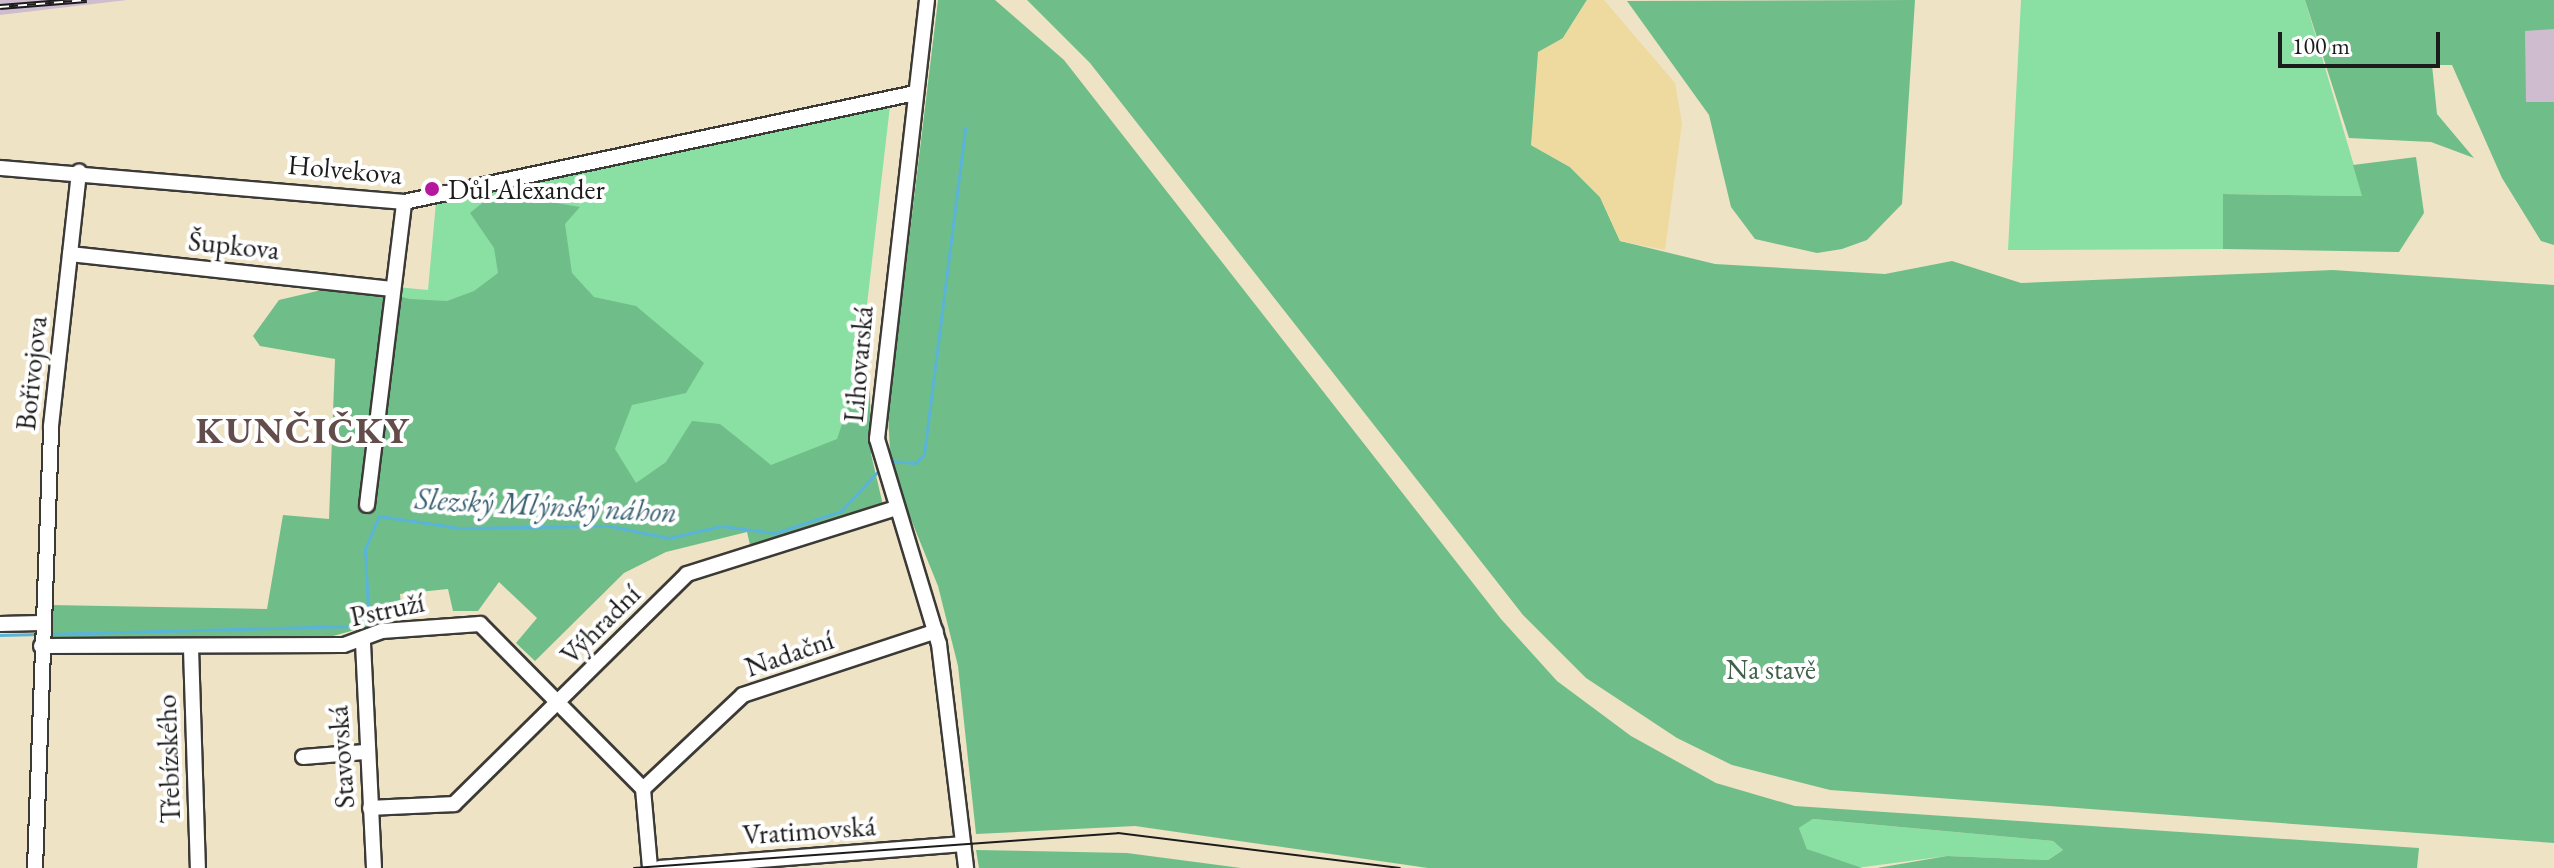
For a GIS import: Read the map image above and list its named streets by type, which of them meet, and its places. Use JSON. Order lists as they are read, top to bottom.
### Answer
{
  "streets": {
    "street": [
      "Holvekova",
      "Šupkova",
      "Lihovarská",
      "Bořivojova",
      "Pstruží",
      "Výhradní",
      "Nadační",
      "Stavovská",
      "Třebízského",
      "Vratimovská"
    ]
  },
  "crossings": [
    ["Holvekova", "Lihovarská"],
    ["Holvekova", "Bořivojova"],
    ["Šupkova", "Bořivojova"],
    ["Lihovarská", "Výhradní"],
    ["Lihovarská", "Nadační"],
    ["Lihovarská", "Vratimovská"],
    ["Bořivojova", "Pstruží"],
    ["Pstruží", "Výhradní"],
    ["Pstruží", "Nadační"],
    ["Pstruží", "Stavovská"],
    ["Pstruží", "Třebízského"],
    ["Výhradní", "Stavovská"]
  ],
  "districts": ["KUNČIČKY"],
  "water": ["Slezský Mlýnský náhon"],
  "parks": ["Na stavě"],
  "places": ["Důl Alexander"],
  "scale_bar": "100 m"
}
